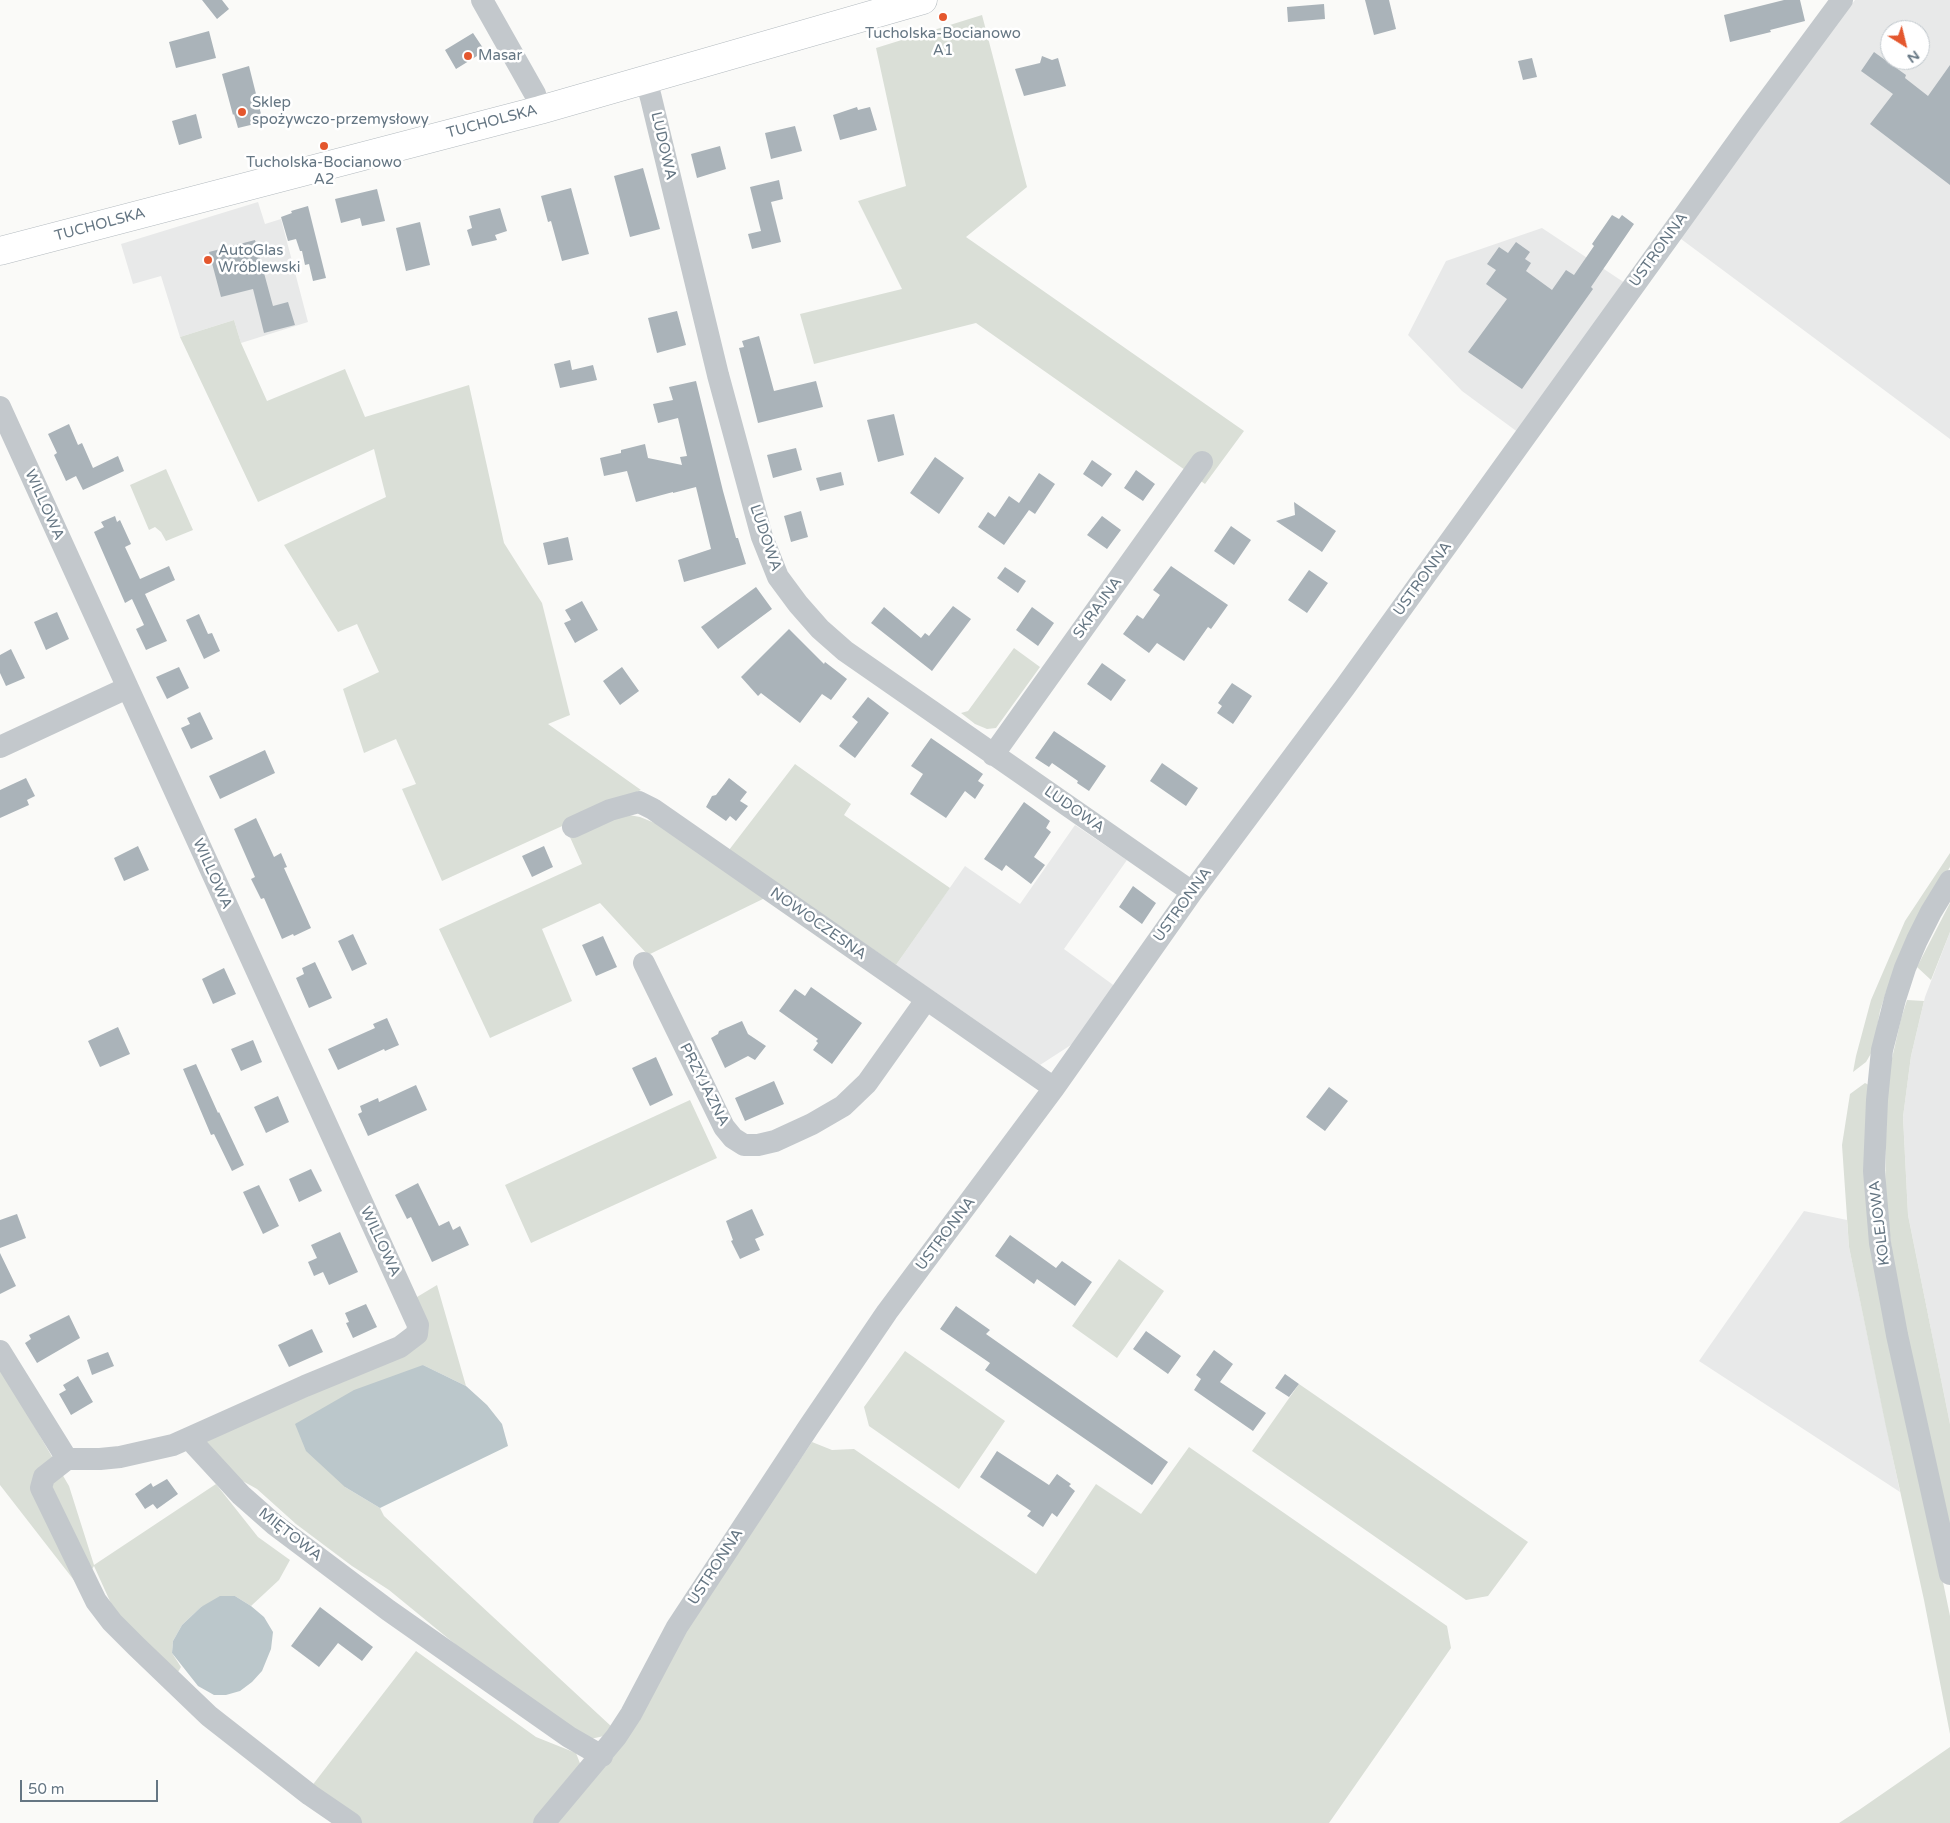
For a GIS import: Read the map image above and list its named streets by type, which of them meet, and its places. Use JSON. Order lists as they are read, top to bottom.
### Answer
{
  "streets": {
    "main road": ["TUCHOLSKA"],
    "street": [
      "LUDOWA",
      "USTRONNA",
      "WILLOWA",
      "SKRAJNA",
      "NOWOCZESNA",
      "PRZYJAZNA",
      "KOLEJOWA",
      "MIĘTOWA"
    ]
  },
  "crossings": [
    ["TUCHOLSKA", "LUDOWA"],
    ["LUDOWA", "USTRONNA"],
    ["LUDOWA", "SKRAJNA"],
    ["USTRONNA", "NOWOCZESNA"],
    ["USTRONNA", "MIĘTOWA"],
    ["WILLOWA", "MIĘTOWA"],
    ["NOWOCZESNA", "PRZYJAZNA"]
  ],
  "places": [
    "Tucholska-Bocianowo A1",
    "Masar",
    "Sklep spożywczo-przemysłowy",
    "Tucholska-Bocianowo A2",
    "AutoGlas Wróblewski"
  ],
  "scale_bar": "50 m",
  "north": "bottom right"
}
